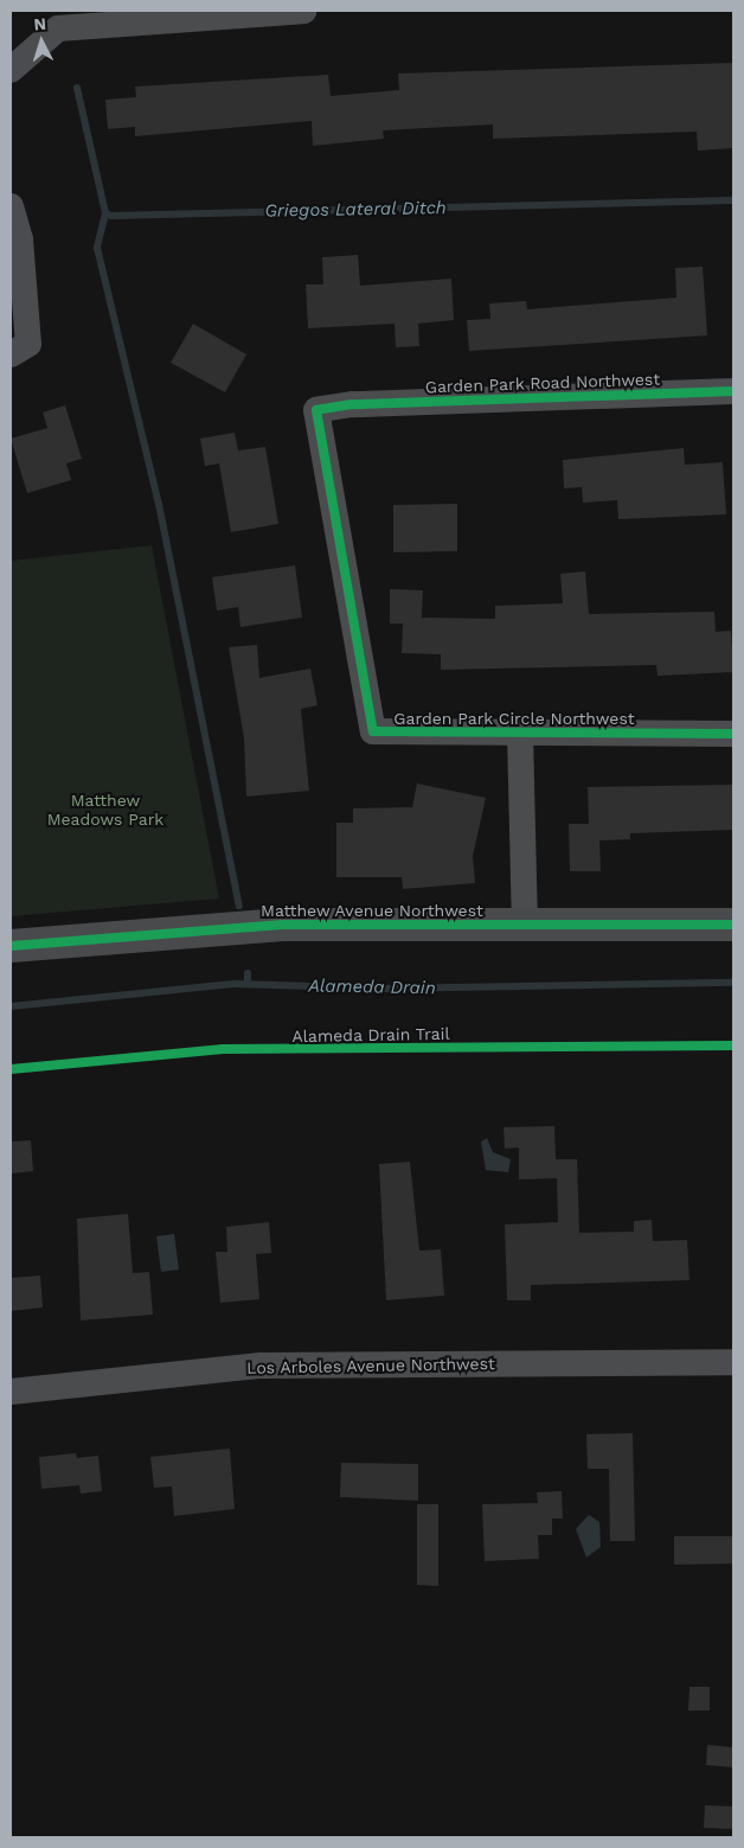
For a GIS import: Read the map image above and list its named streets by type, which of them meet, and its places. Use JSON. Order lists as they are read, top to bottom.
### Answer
{
  "streets": {
    "street": [
      "Garden Park Road Northwest",
      "Garden Park Circle Northwest",
      "Matthew Avenue Northwest",
      "Los Arboles Avenue Northwest"
    ],
    "cycle path": ["Alameda Drain Trail"]
  },
  "crossings": [
    ["Garden Park Road Northwest", "Garden Park Circle Northwest"]
  ],
  "water": ["Griegos Lateral Ditch", "Alameda Drain"],
  "parks": ["Matthew Meadows Park"],
  "north": "top"
}
